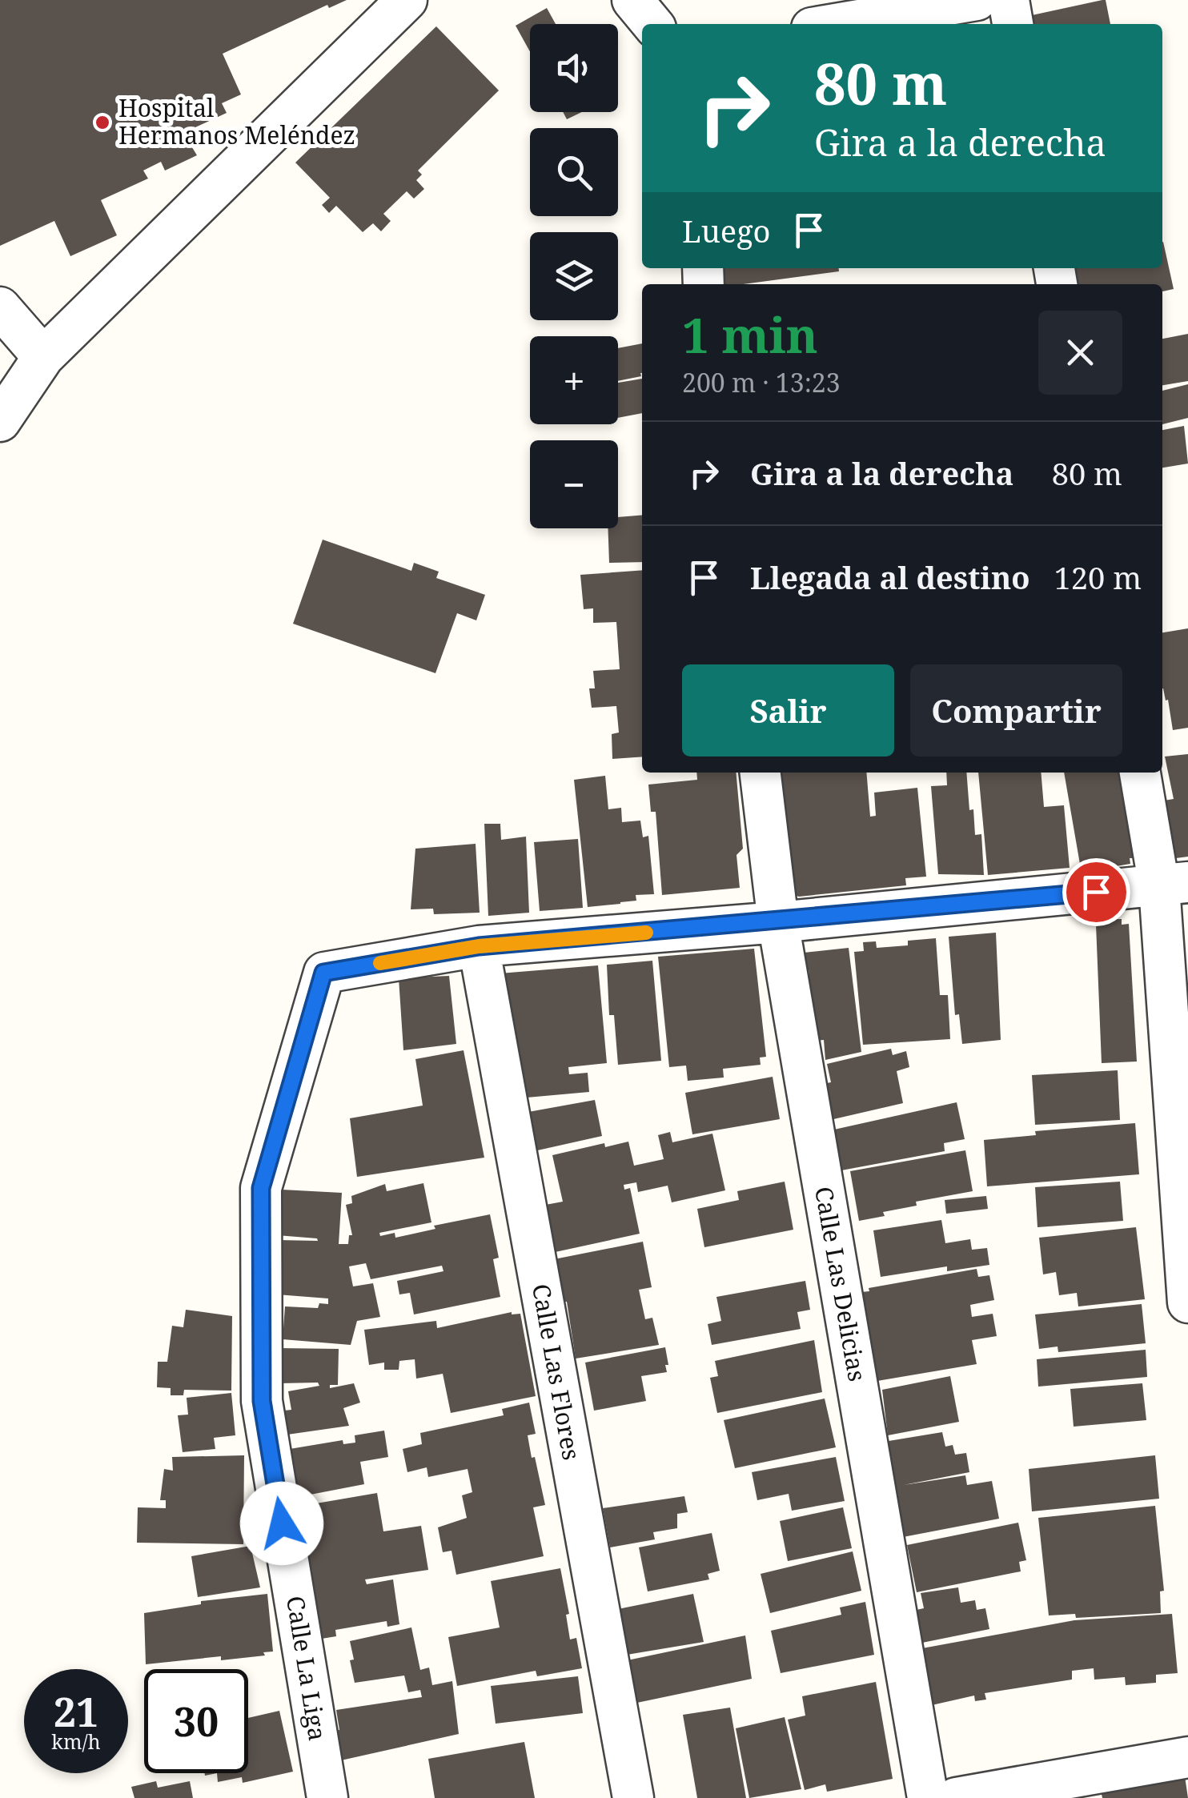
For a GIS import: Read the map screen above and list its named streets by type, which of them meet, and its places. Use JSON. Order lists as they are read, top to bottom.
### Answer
{
  "streets": {
    "street": ["Calle Las Delicias", "Calle Las Flores", "Calle La Liga"]
  },
  "crossings": [
    ["Calle Las Flores", "Calle La Liga"]
  ],
  "places": ["Hospital Hermanos Meléndez"],
  "page": {
    "map_buttons": ["+", "−"],
    "turn": ["80 m", "Gira a la derecha"],
    "then": "Luego",
    "heading": ["1 min", "200 m · 13:23"],
    "list": [
      {
        "name": "Gira a la derecha",
        "value": "80 m"
      },
      {
        "name": "Llegada al destino",
        "value": "120 m"
      }
    ],
    "buttons": ["Salir", "Compartir"],
    "speed": "21 km/h",
    "limit": "30"
  }
}
